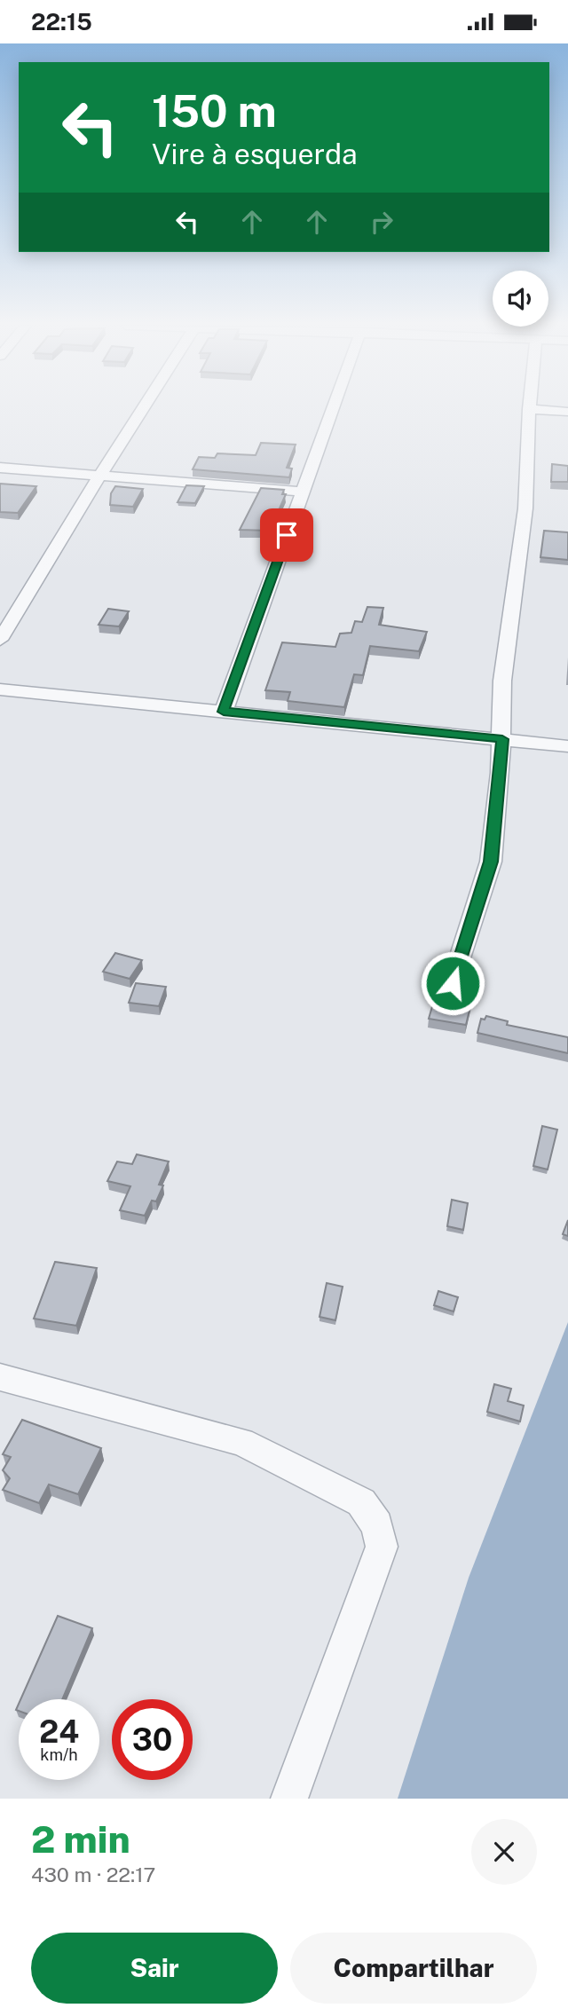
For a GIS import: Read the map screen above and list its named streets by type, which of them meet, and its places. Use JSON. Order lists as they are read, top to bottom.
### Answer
{
  "page": {
    "status": "22:15",
    "turn": ["150 m", "Vire à esquerda"],
    "speed": "24 km/h",
    "limit": "30",
    "heading": ["2 min", "430 m · 22:17"],
    "buttons": ["Sair", "Compartilhar"]
  }
}
